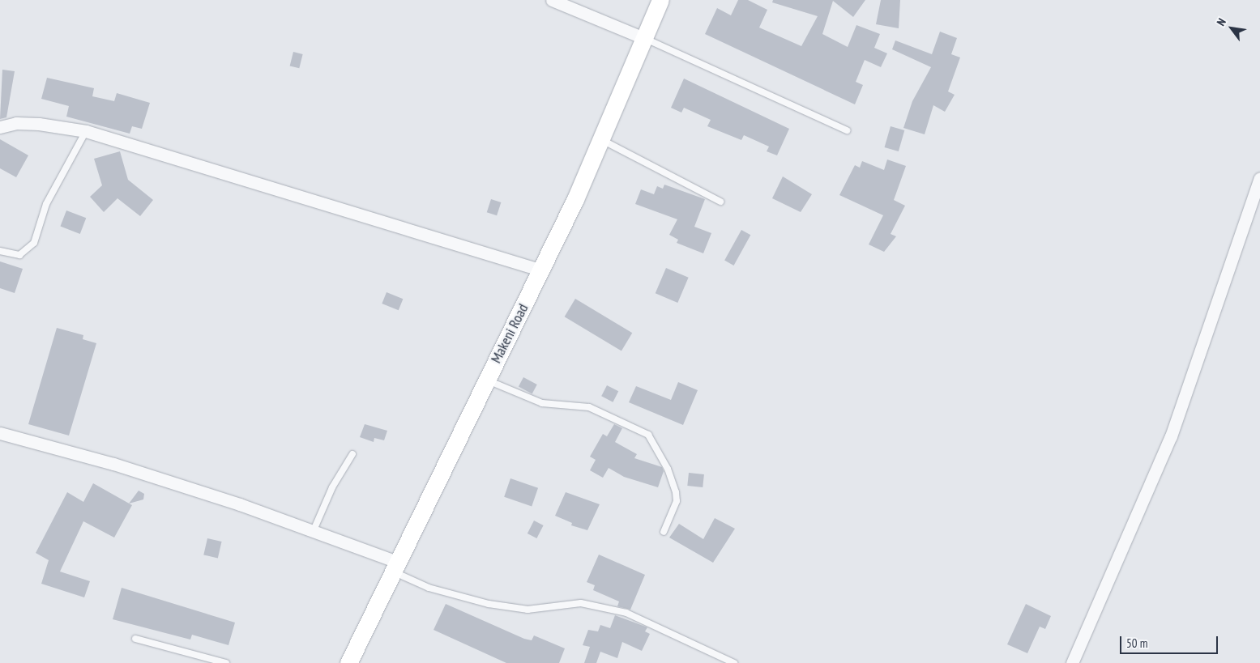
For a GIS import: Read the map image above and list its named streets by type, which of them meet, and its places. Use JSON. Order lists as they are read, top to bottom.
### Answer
{
  "streets": {
    "main road": ["Makeni Road"]
  },
  "scale_bar": "50 m",
  "north": "top left"
}
